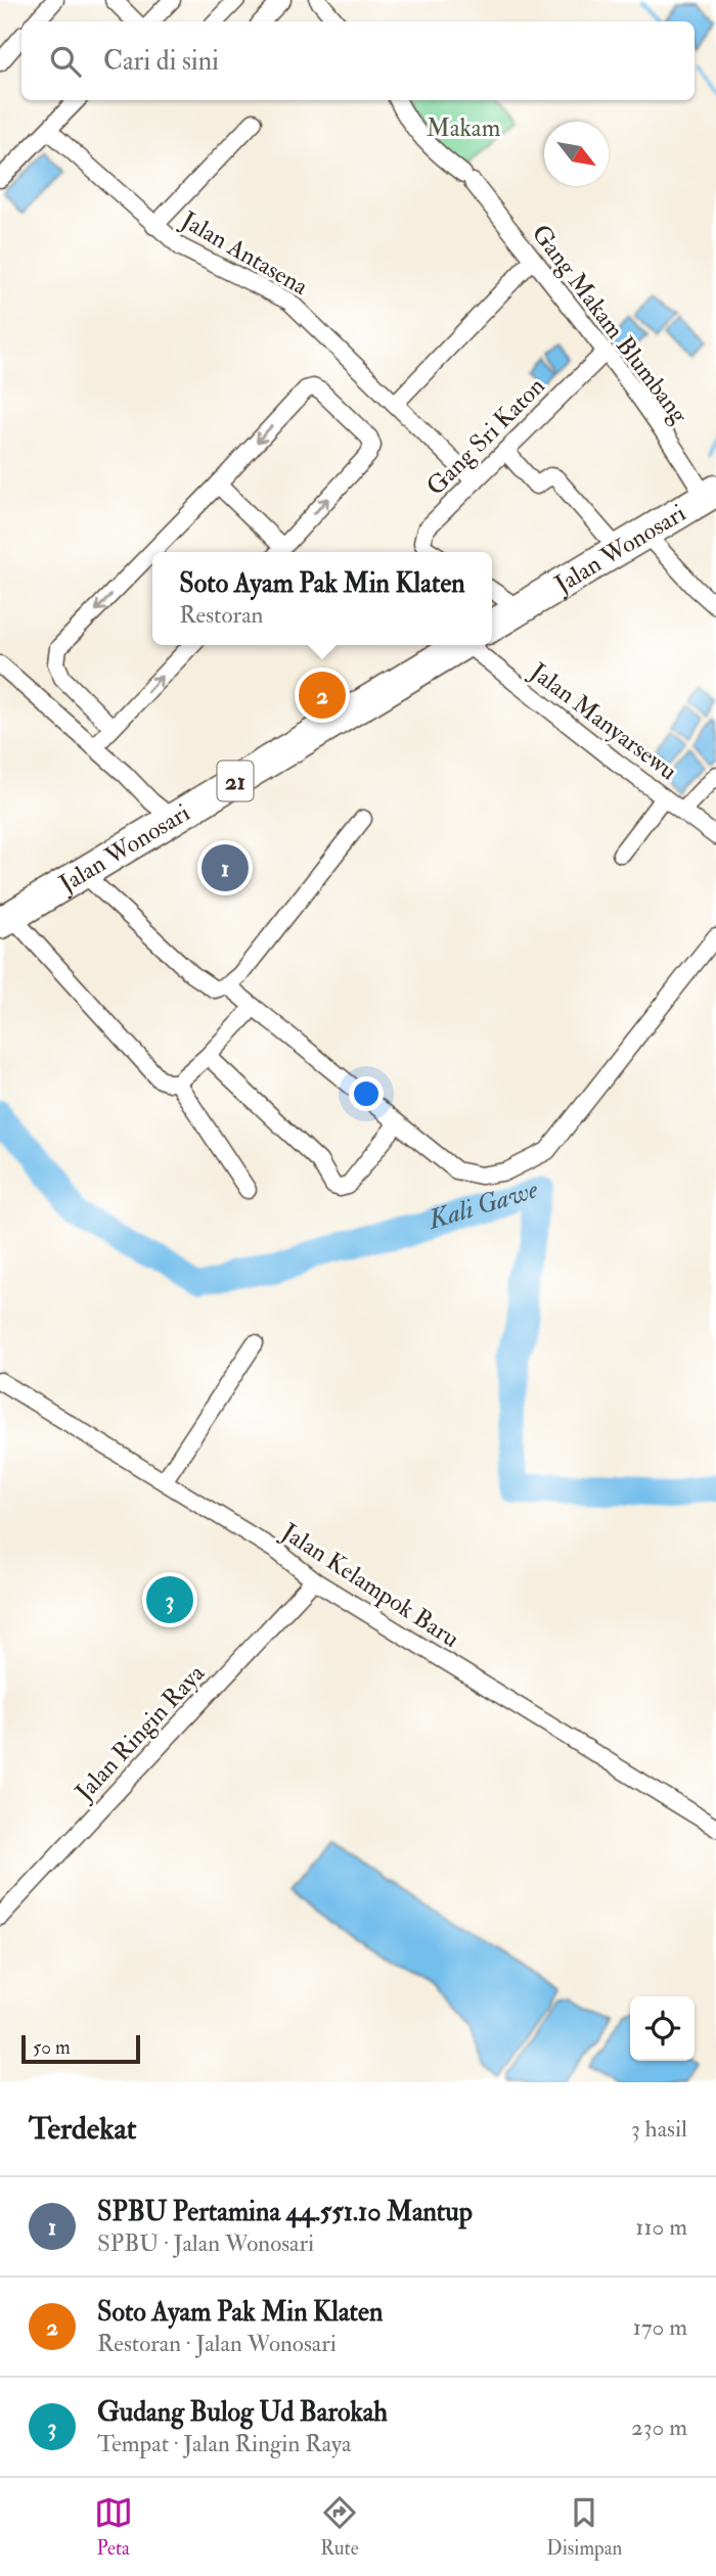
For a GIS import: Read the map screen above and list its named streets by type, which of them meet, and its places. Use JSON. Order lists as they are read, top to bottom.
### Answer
{
  "streets": {
    "highway": ["Jalan Wonosari", "21"],
    "street": [
      "Jalan Antasena",
      "Gang Makam Blumbang",
      "Gang Sri Katon",
      "Jalan Manyarsewu",
      "Jalan Kelampok Baru",
      "Jalan Ringin Raya"
    ]
  },
  "crossings": [
    ["Jalan Antasena", "Gang Sri Katon"],
    ["Gang Makam Blumbang", "Gang Sri Katon"],
    ["Gang Makam Blumbang", "Jalan Wonosari"],
    ["Jalan Kelampok Baru", "Jalan Ringin Raya"]
  ],
  "water": ["Kali Gawe"],
  "parks": ["Makam"],
  "scale_bar": "50 m",
  "north": "bottom right",
  "page": {
    "search": "Cari di sini",
    "popup": ["Soto Ayam Pak Min Klaten", "Restoran"],
    "pins": ["2", "1", "3"],
    "scale": "50 m",
    "heading": ["Terdekat", "3 hasil"],
    "list": [
      {
        "mark": "1",
        "name": "SPBU Pertamina 44.551.10 Mantup",
        "note": "SPBU · Jalan Wonosari",
        "value": "110 m"
      },
      {
        "mark": "2",
        "name": "Soto Ayam Pak Min Klaten",
        "note": "Restoran · Jalan Wonosari",
        "value": "170 m"
      },
      {
        "mark": "3",
        "name": "Gudang Bulog Ud Barokah",
        "note": "Tempat · Jalan Ringin Raya",
        "value": "230 m"
      }
    ],
    "nav": ["Peta", "Rute", "Disimpan"]
  }
}
